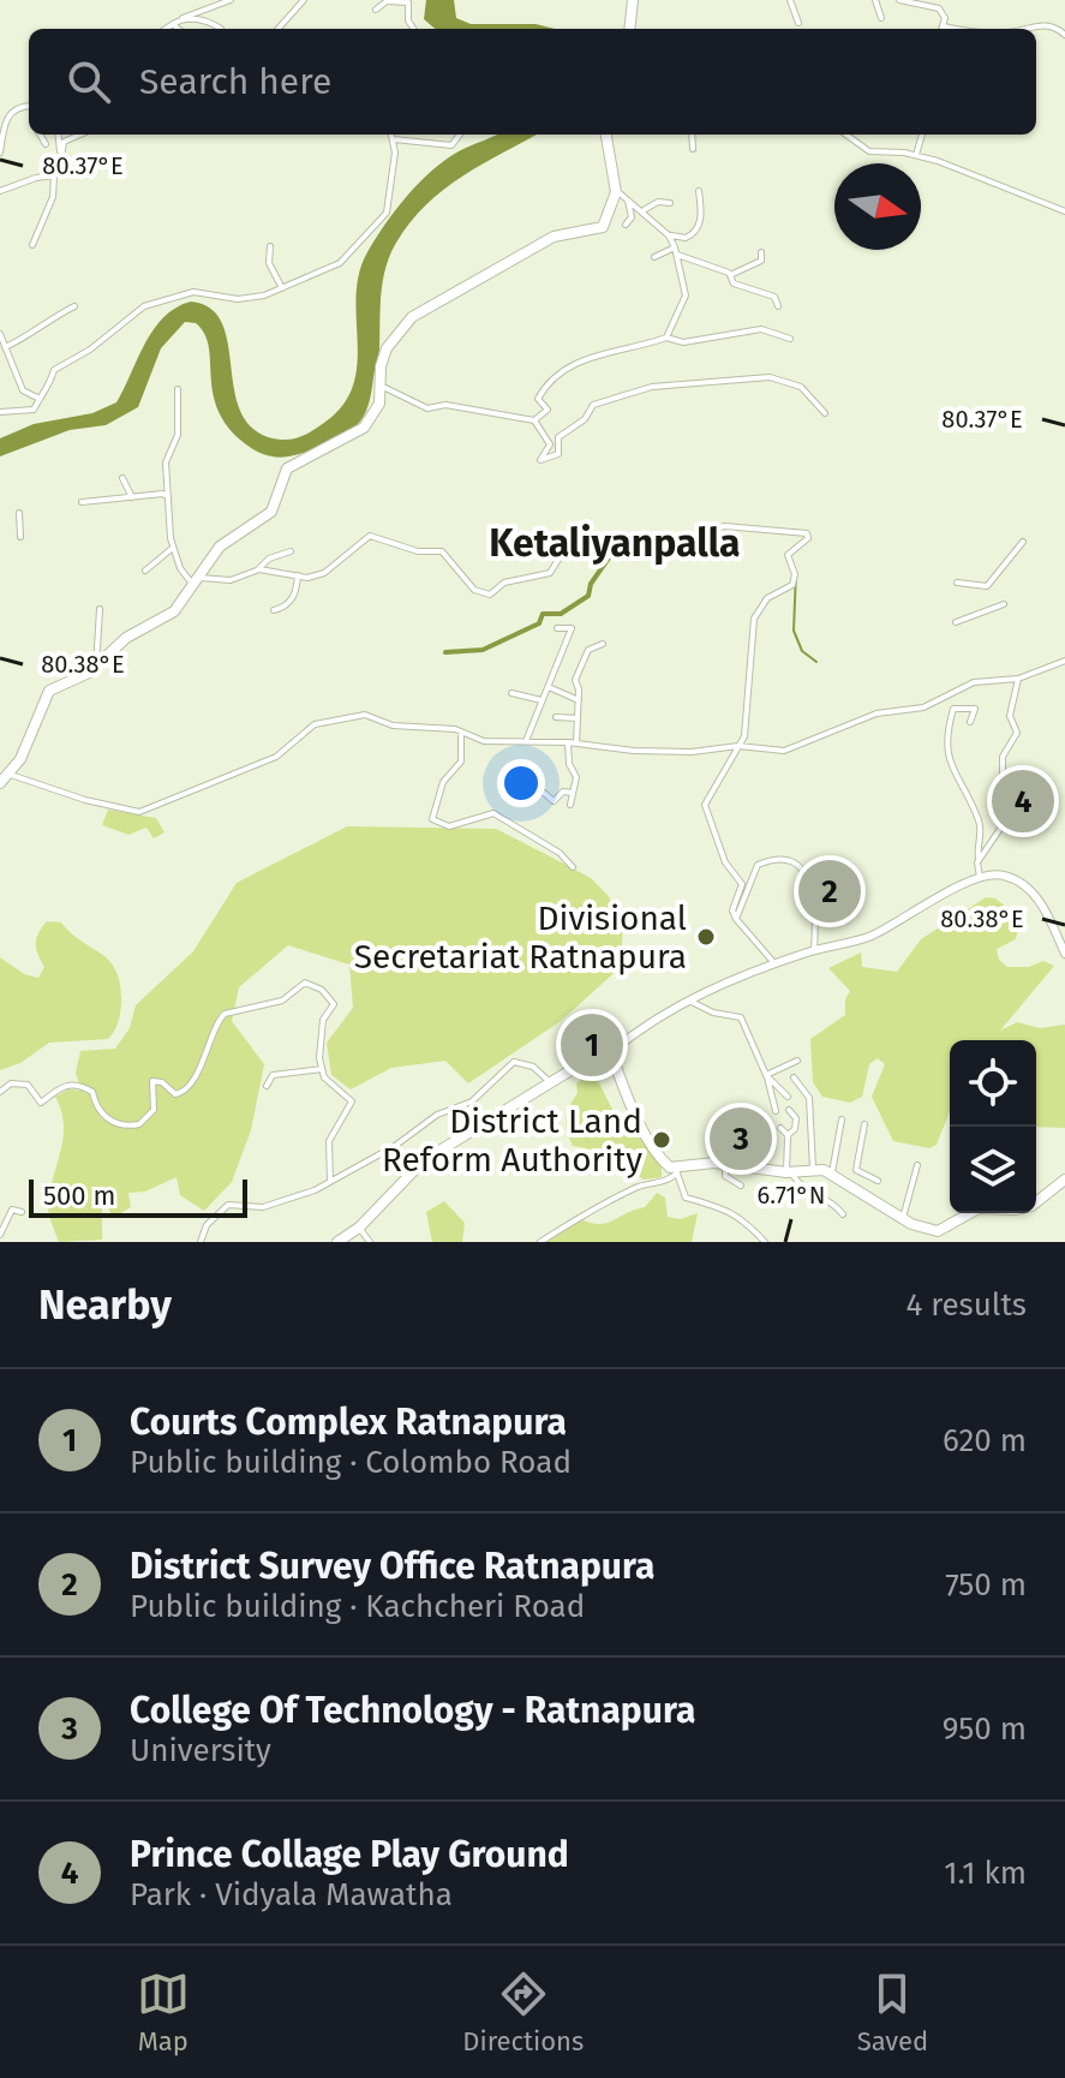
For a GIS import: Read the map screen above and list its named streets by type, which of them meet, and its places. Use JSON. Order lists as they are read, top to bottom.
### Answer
{
  "districts": ["Ketaliyanpalla"],
  "places": ["Divisional Secretariat Ratnapura", "District Land Reform Authority"],
  "scale_bar": "500 m",
  "north": "right",
  "page": {
    "search": "Search here",
    "pins": [
      "4",
      "2",
      "1",
      "3"
    ],
    "scale": "500 m",
    "heading": ["Nearby", "4 results"],
    "list": [
      {
        "mark": "1",
        "name": "Courts Complex Ratnapura",
        "note": "Public building · Colombo Road",
        "value": "620 m"
      },
      {
        "mark": "2",
        "name": "District Survey Office Ratnapura",
        "note": "Public building · Kachcheri Road",
        "value": "750 m"
      },
      {
        "mark": "3",
        "name": "College Of Technology - Ratnapura",
        "note": "University",
        "value": "950 m"
      },
      {
        "mark": "4",
        "name": "Prince Collage Play Ground",
        "note": "Park · Vidyala Mawatha",
        "value": "1.1 km"
      }
    ],
    "nav": ["Map", "Directions", "Saved"]
  },
  "coordinates": ["80.37°E", "80.38°E", "6.71°N"]
}
